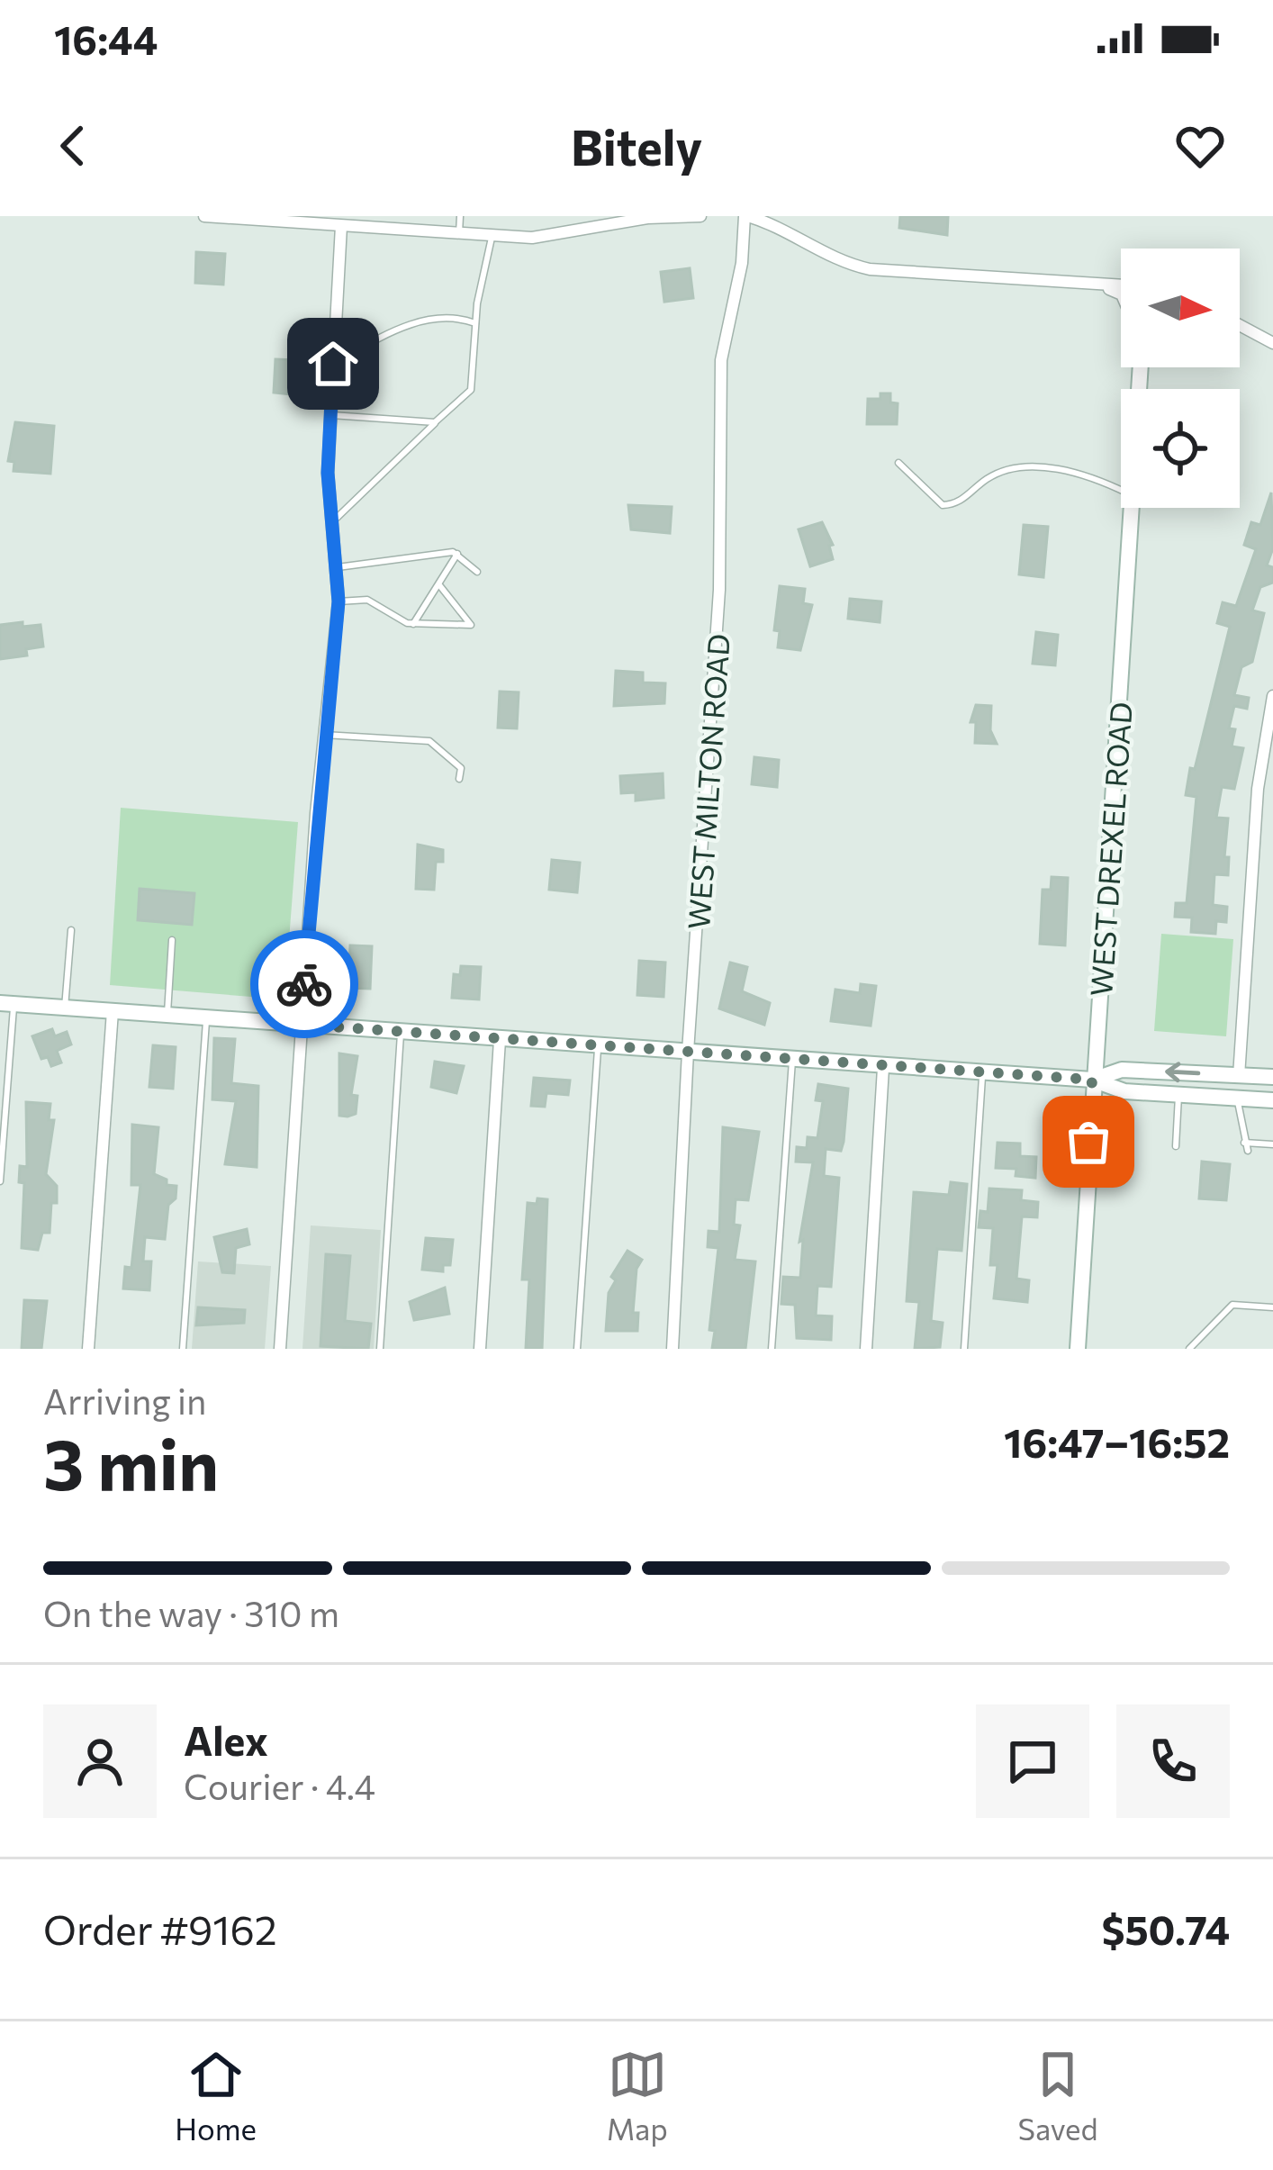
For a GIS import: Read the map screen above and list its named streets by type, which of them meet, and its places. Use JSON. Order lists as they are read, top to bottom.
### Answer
{
  "streets": {
    "main road": ["WEST DREXEL ROAD"],
    "street": ["WEST MILTON ROAD"]
  },
  "north": "right",
  "page": {
    "status": "16:44",
    "header": "Bitely",
    "heading": ["3 min", "Arriving in", "16:47–16:52"],
    "panel": [
      "Alex",
      "Courier · 4.4",
      "Order #9162",
      "$50.74"
    ],
    "bar": "On the way · 310 m",
    "tabs": ["Home", "Map", "Saved"]
  }
}
